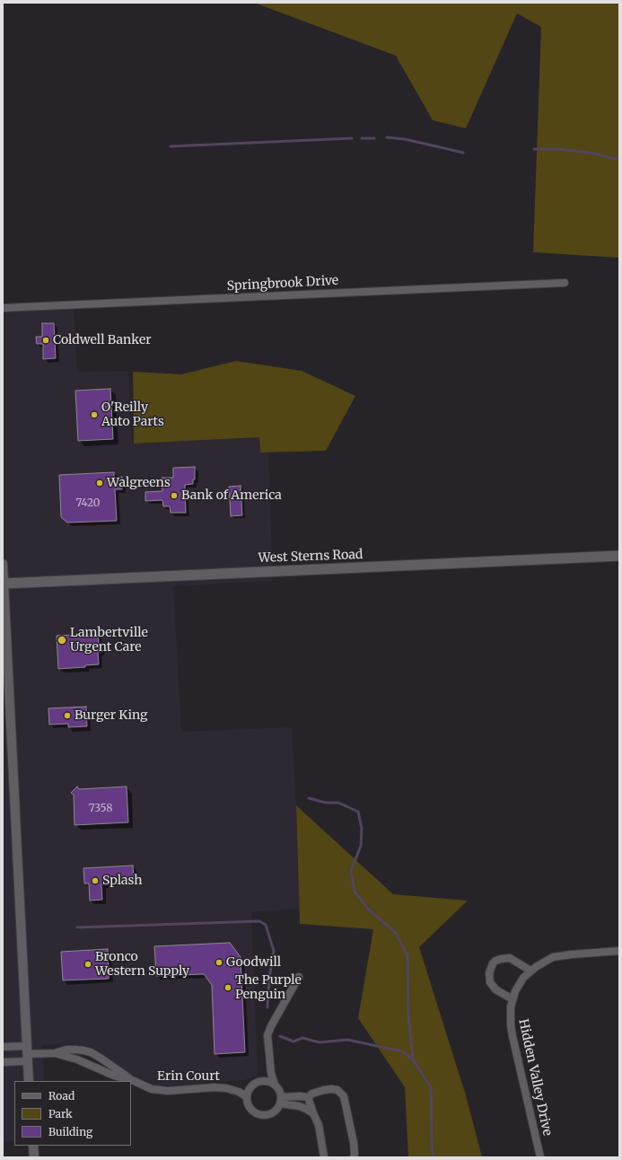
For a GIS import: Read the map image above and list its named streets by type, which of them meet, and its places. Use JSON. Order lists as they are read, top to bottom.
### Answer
{
  "streets": {
    "main road": ["West Sterns Road"],
    "street": ["Springbrook Drive", "Erin Court", "Hidden Valley Drive"]
  },
  "places": [
    "Coldwell Banker",
    "O'Reilly Auto Parts",
    "Walgreens",
    "Bank of America",
    "Lambertville Urgent Care",
    "Burger King",
    "Splash",
    "Goodwill",
    "Bronco Western Supply",
    "The Purple Penguin"
  ],
  "house_numbers": ["7420", "7358"],
  "legend": ["Road", "Park", "Building"]
}
